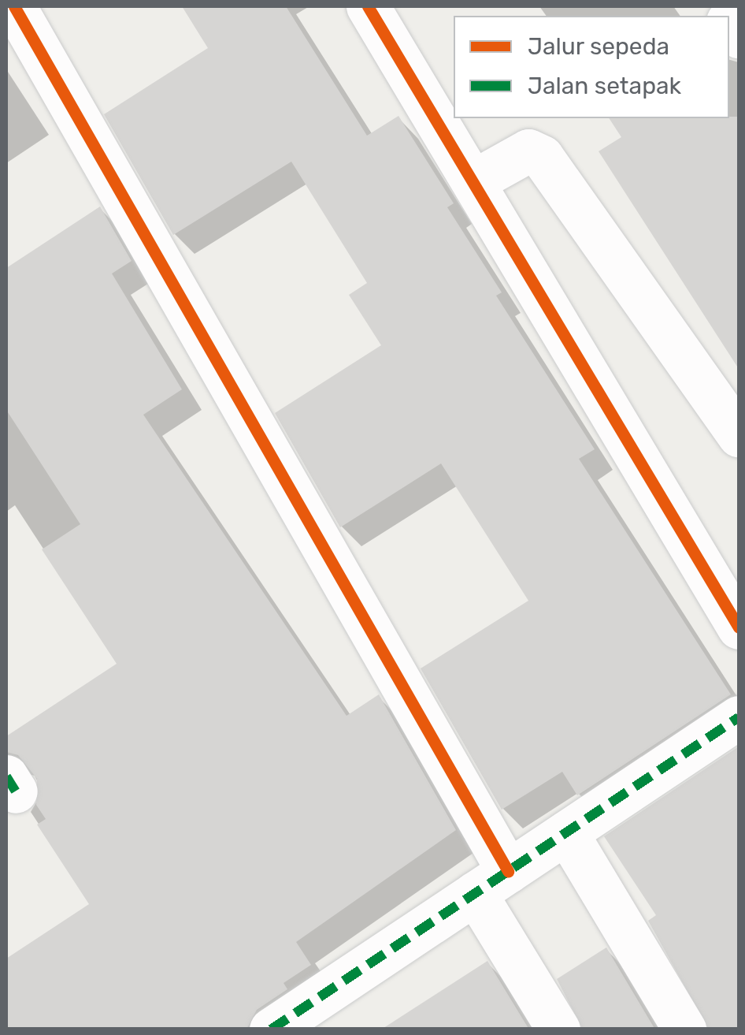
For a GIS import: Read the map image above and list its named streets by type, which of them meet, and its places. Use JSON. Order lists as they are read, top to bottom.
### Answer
{
  "legend": ["Jalur sepeda", "Jalan setapak"]
}
